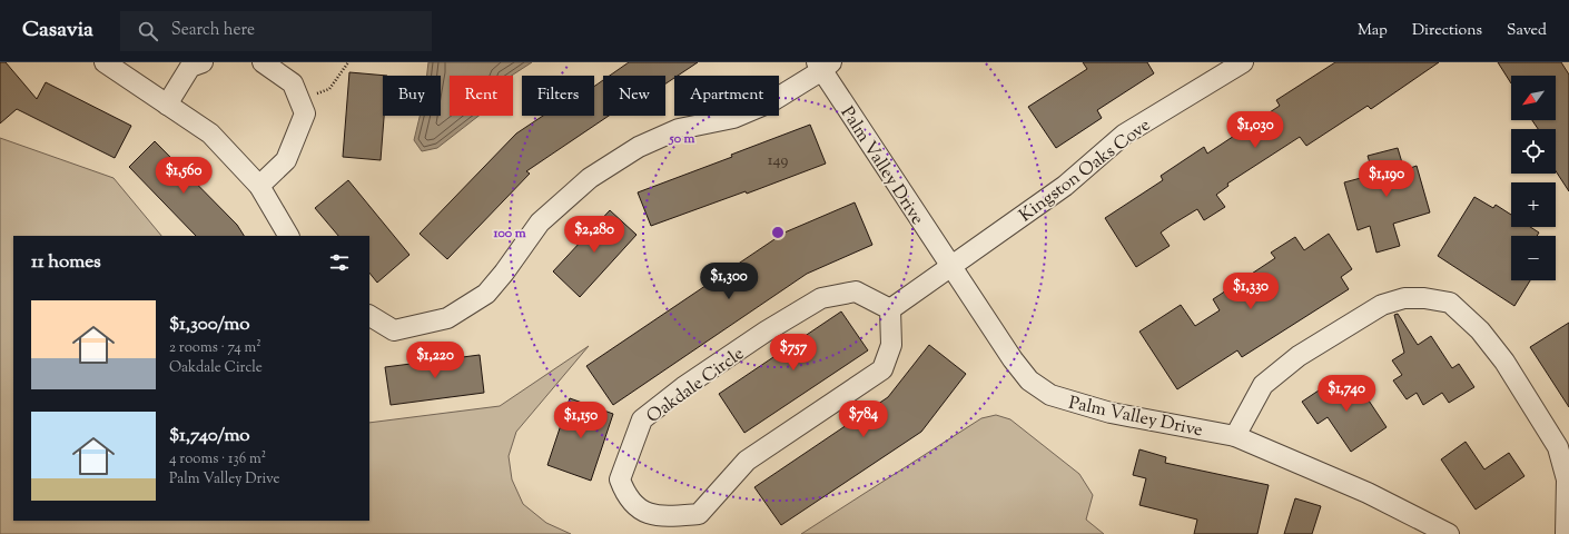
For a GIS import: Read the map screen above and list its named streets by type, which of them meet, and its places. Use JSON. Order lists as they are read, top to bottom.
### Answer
{
  "streets": {
    "street": ["Palm Valley Drive", "Kingston Oaks Cove", "Oakdale Circle"]
  },
  "crossings": [
    ["Palm Valley Drive", "Kingston Oaks Cove"]
  ],
  "house_numbers": ["149"],
  "north": "bottom left",
  "page": {
    "header": "Casavia",
    "search": "Search here",
    "nav": ["Map", "Directions", "Saved"],
    "map_buttons": ["+", "−"],
    "chip": [
      "Buy",
      "Rent",
      "Filters",
      "New",
      "Apartment"
    ],
    "price": [
      "$1,030",
      "$1,560",
      "$1,190",
      "$2,280",
      "$1,300",
      "$1,330",
      "$757",
      "$1,220",
      "$1,740",
      "$784",
      "$1,150"
    ],
    "heading": "11 homes",
    "list": [
      {
        "name": "$1,300/mo",
        "note": "2 rooms · 74 m² · Oakdale Circle"
      },
      {
        "name": "$1,740/mo",
        "note": "4 rooms · 136 m² · Palm Valley Drive"
      }
    ]
  },
  "rings": ["50 m", "100 m"]
}
